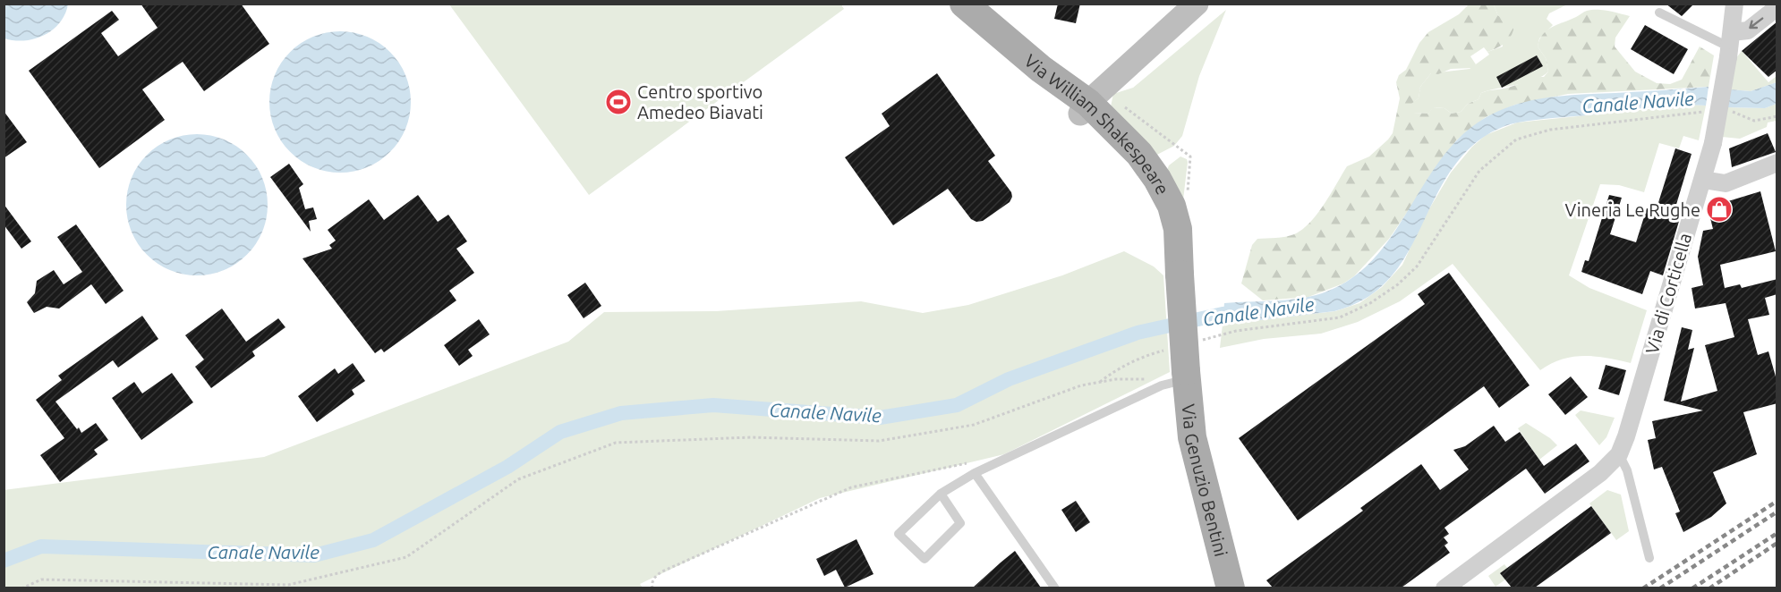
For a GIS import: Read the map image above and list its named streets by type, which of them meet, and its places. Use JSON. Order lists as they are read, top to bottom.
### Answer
{
  "streets": {
    "main road": ["Via William Shakespeare", "Via Genuzio Bentini"],
    "street": ["Via di Corticella"]
  },
  "crossings": [
    ["Via William Shakespeare", "Via Genuzio Bentini"]
  ],
  "water": ["Canale Navile"],
  "places": {
    "sports": ["Centro sportivo Amedeo Biavati"],
    "shop": ["Vineria Le Rughe"]
  }
}
